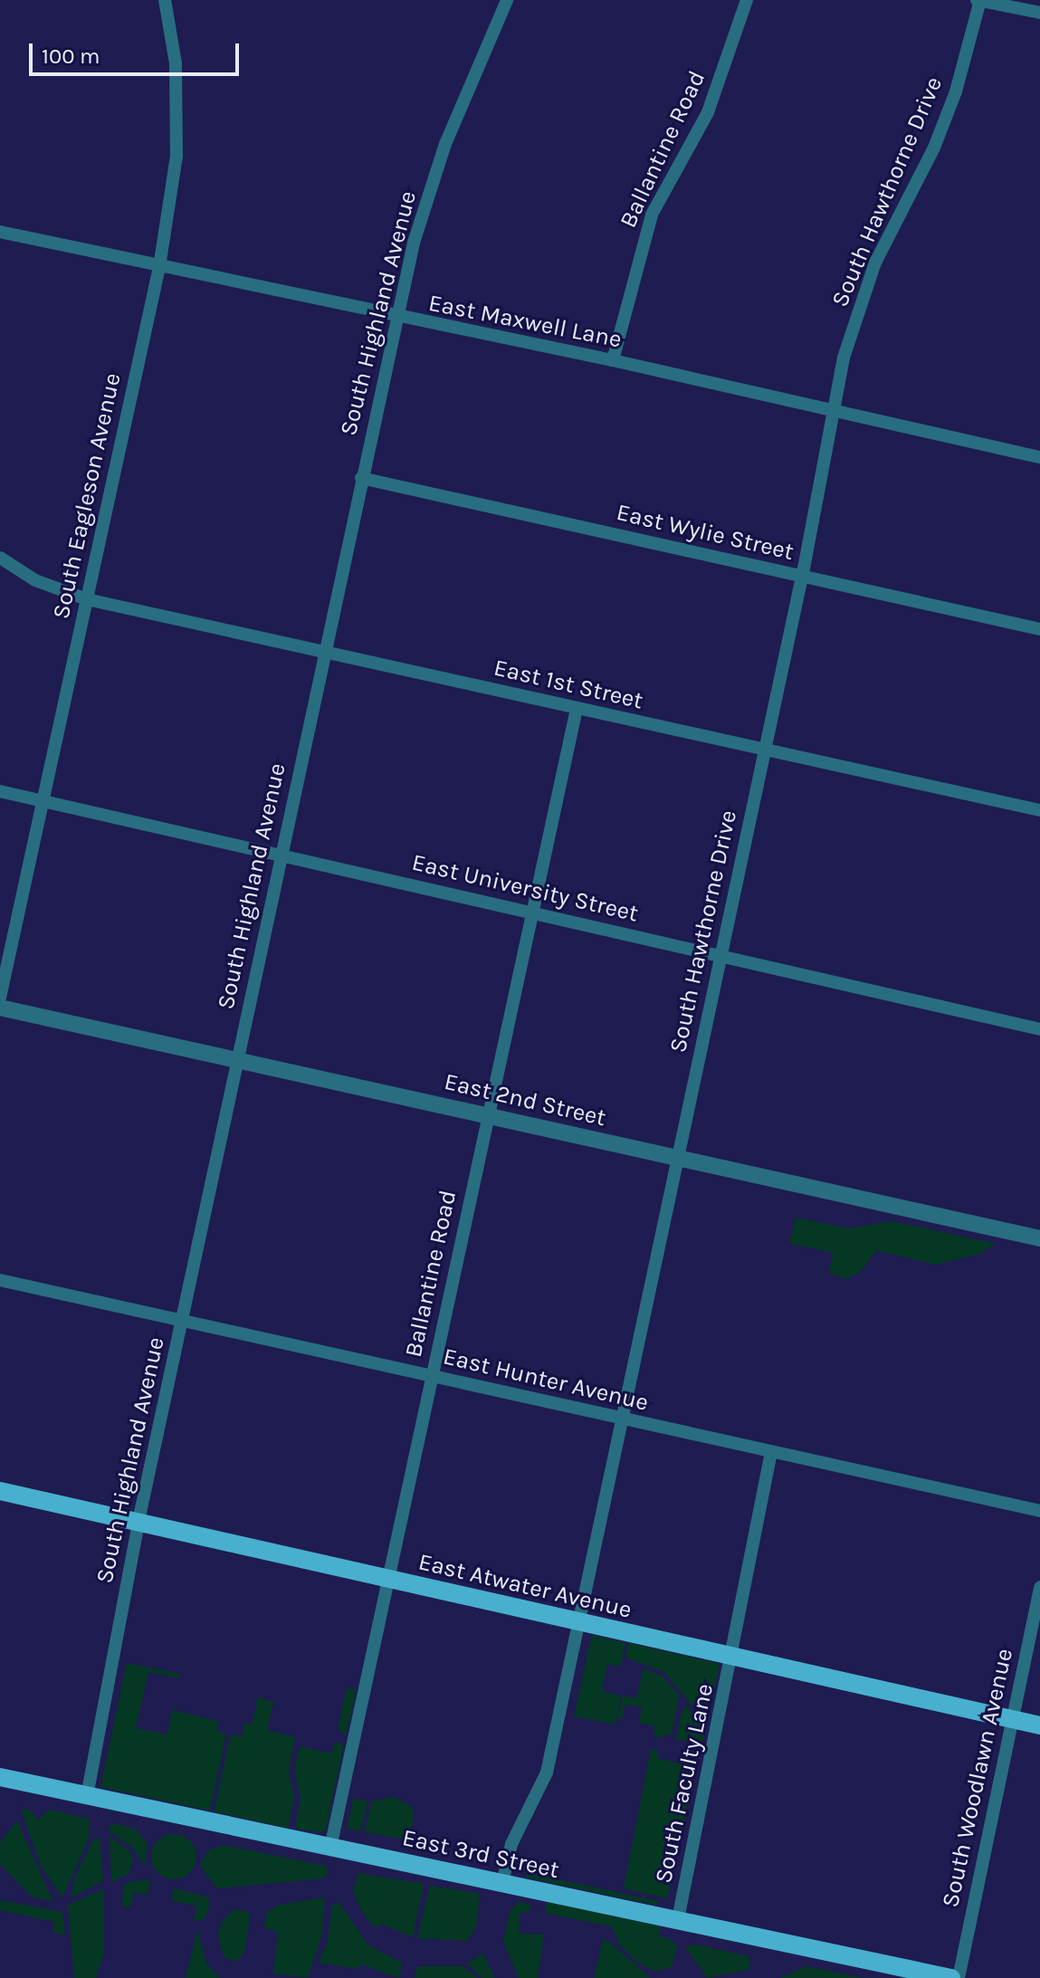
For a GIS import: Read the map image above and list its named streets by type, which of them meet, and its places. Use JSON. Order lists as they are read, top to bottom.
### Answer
{
  "streets": {
    "main road": ["East Atwater Avenue", "East 3rd Street"],
    "street": [
      "Ballantine Road",
      "South Hawthorne Drive",
      "South Highland Avenue",
      "East Maxwell Lane",
      "South Eagleson Avenue",
      "East Wylie Street",
      "East 1st Street",
      "East University Street",
      "East 2nd Street",
      "East Hunter Avenue",
      "South Woodlawn Avenue",
      "South Faculty Lane"
    ]
  },
  "crossings": [
    ["Ballantine Road", "East Maxwell Lane"],
    ["Ballantine Road", "East 1st Street"],
    ["Ballantine Road", "East University Street"],
    ["Ballantine Road", "East 2nd Street"],
    ["Ballantine Road", "East Hunter Avenue"],
    ["Ballantine Road", "East Atwater Avenue"],
    ["Ballantine Road", "East 3rd Street"],
    ["South Hawthorne Drive", "East Maxwell Lane"],
    ["South Hawthorne Drive", "East Wylie Street"],
    ["South Hawthorne Drive", "East 1st Street"],
    ["South Hawthorne Drive", "East University Street"],
    ["South Hawthorne Drive", "East 2nd Street"],
    ["South Hawthorne Drive", "East Hunter Avenue"],
    ["South Hawthorne Drive", "East Atwater Avenue"],
    ["South Hawthorne Drive", "East 3rd Street"],
    ["South Highland Avenue", "East Maxwell Lane"],
    ["South Highland Avenue", "East Wylie Street"],
    ["South Highland Avenue", "East 1st Street"],
    ["South Highland Avenue", "East University Street"],
    ["South Highland Avenue", "East 2nd Street"],
    ["South Highland Avenue", "East Hunter Avenue"],
    ["South Highland Avenue", "East Atwater Avenue"],
    ["South Highland Avenue", "East 3rd Street"],
    ["East Maxwell Lane", "South Eagleson Avenue"],
    ["South Eagleson Avenue", "East 1st Street"],
    ["South Eagleson Avenue", "East University Street"],
    ["East Hunter Avenue", "South Faculty Lane"],
    ["East Atwater Avenue", "South Woodlawn Avenue"],
    ["East Atwater Avenue", "South Faculty Lane"],
    ["South Faculty Lane", "East 3rd Street"]
  ],
  "scale_bar": "100 m"
}
